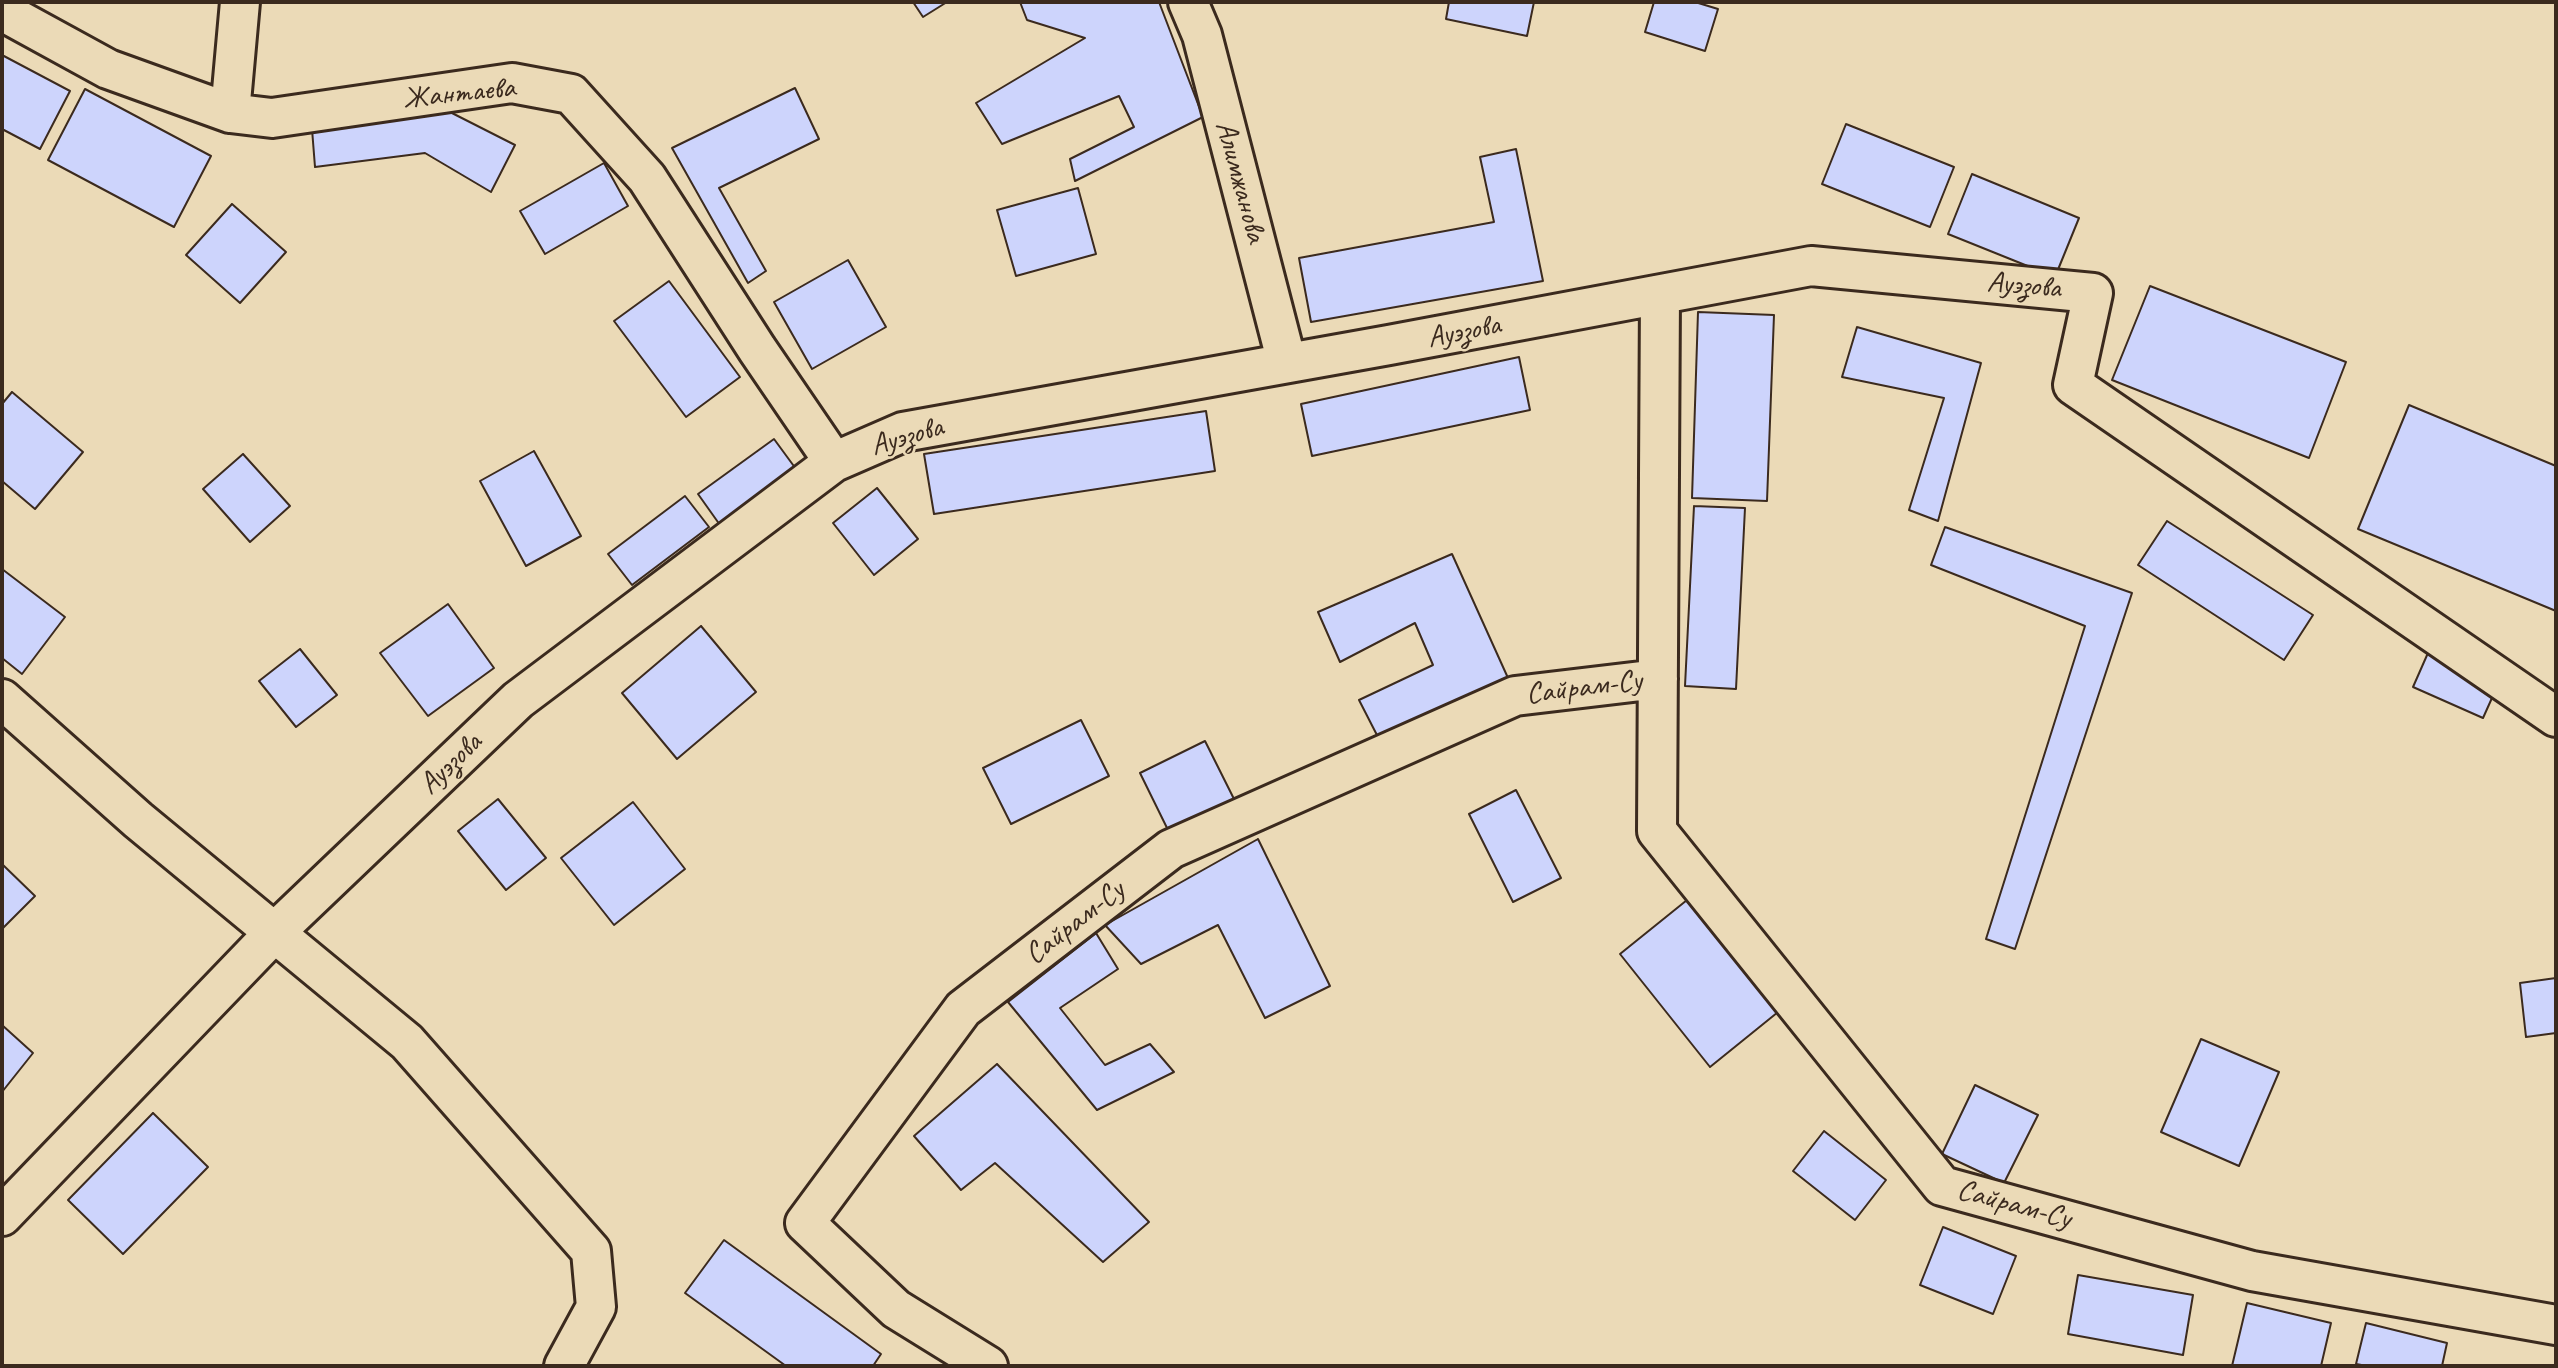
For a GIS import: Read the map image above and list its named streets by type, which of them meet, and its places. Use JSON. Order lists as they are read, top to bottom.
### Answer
{
  "streets": {
    "street": [
      "Жантаева",
      "Алимжанова",
      "Ауэзова",
      "Сайрам-Су"
    ]
  },
  "crossings": [
    ["Жантаева", "Ауэзова"],
    ["Алимжанова", "Ауэзова"],
    ["Ауэзова", "Сайрам-Су"]
  ]
}
